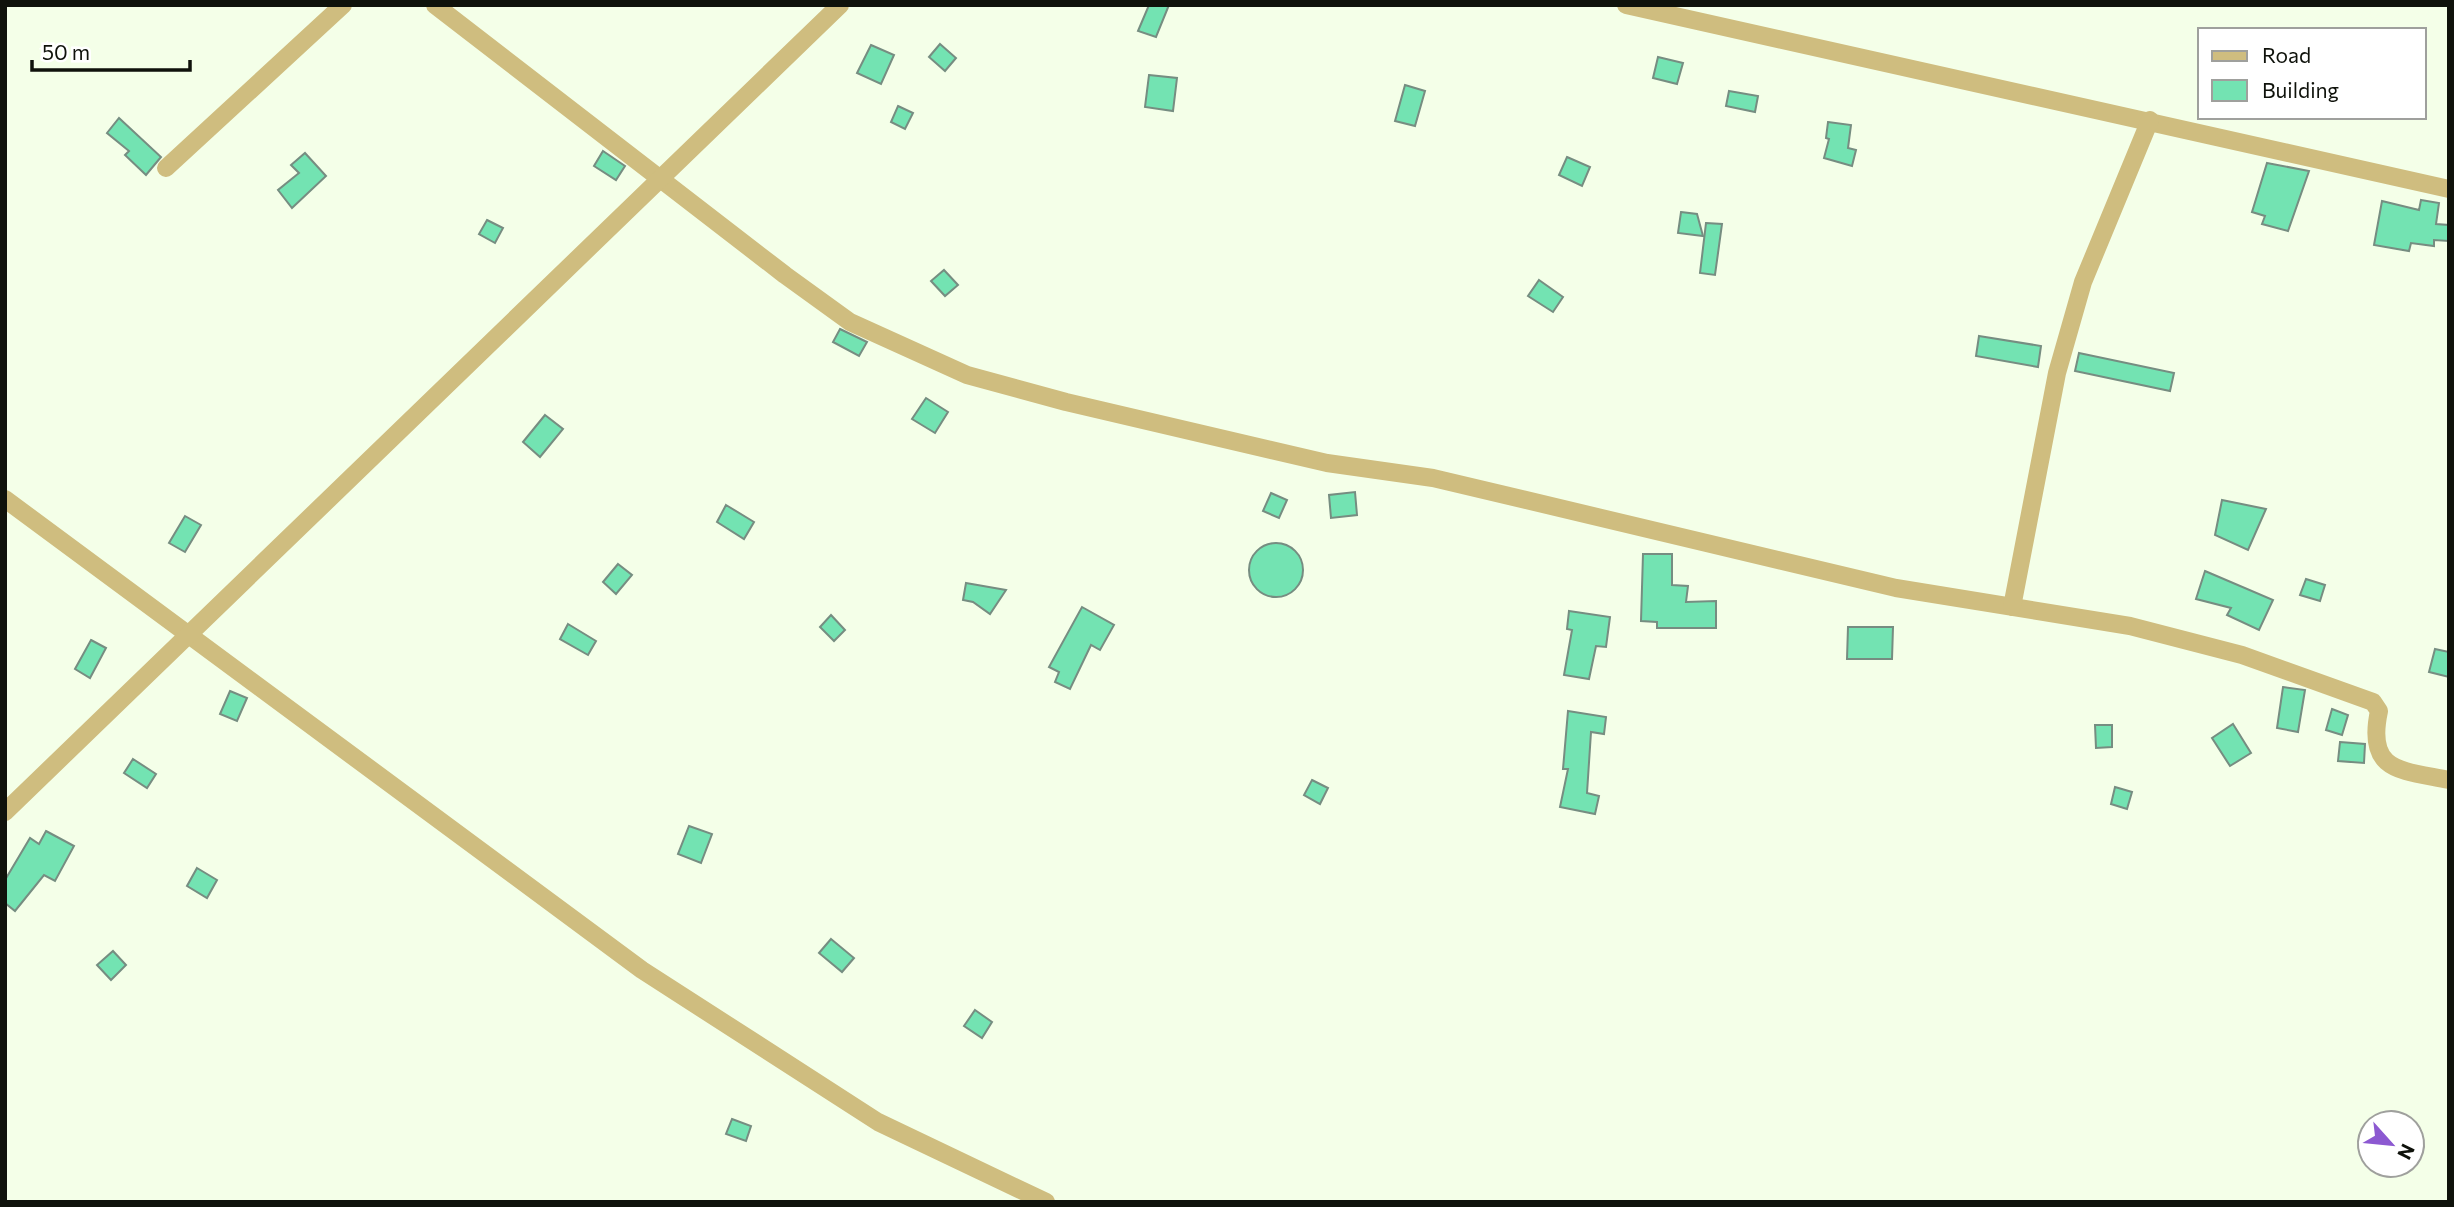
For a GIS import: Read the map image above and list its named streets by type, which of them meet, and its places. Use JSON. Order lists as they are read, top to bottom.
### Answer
{
  "legend": ["Road", "Building"],
  "scale_bar": "50 m",
  "north": "bottom right"
}
